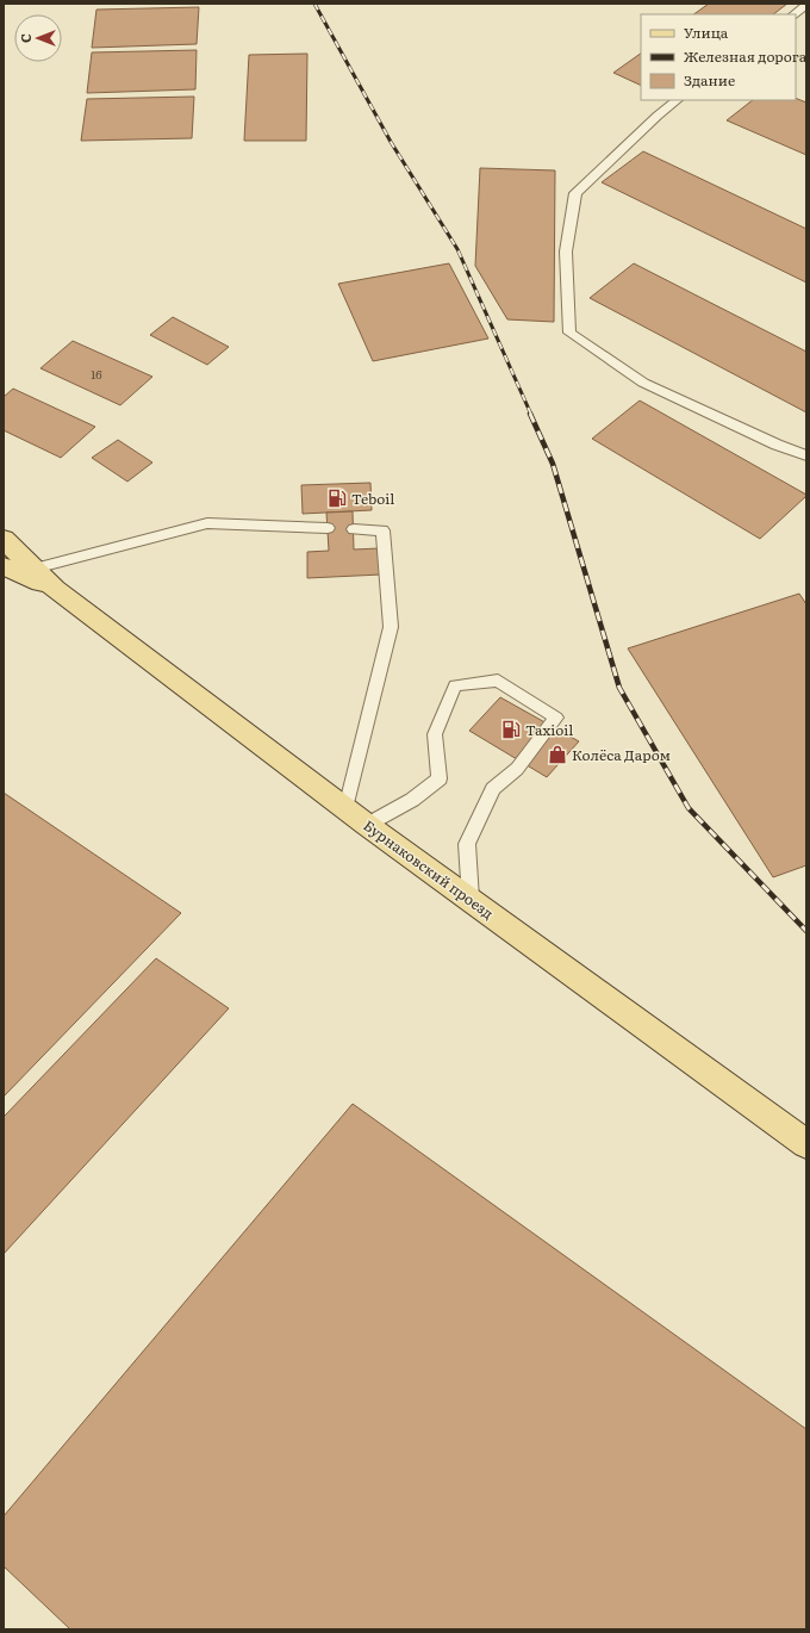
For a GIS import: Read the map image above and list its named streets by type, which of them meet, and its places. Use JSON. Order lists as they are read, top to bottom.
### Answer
{
  "streets": {
    "main road": ["Бурнаковский проезд"]
  },
  "places": {
    "fuel station": ["Teboil", "Taxioil"],
    "shop": ["Колёса Даром"]
  },
  "house_numbers": ["16"],
  "legend": ["Улица", "Железная дорога", "Здание"],
  "north": "left"
}
